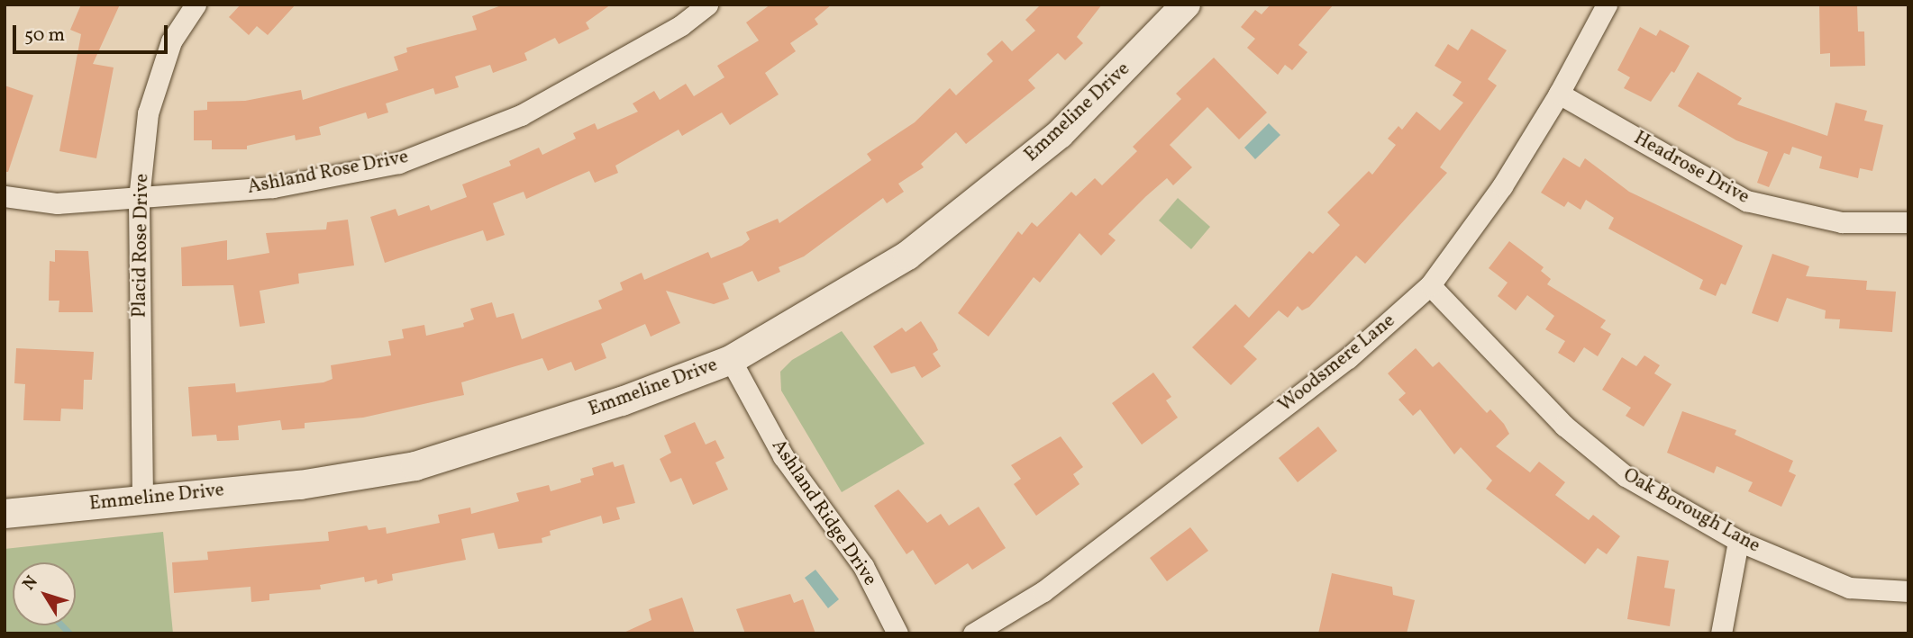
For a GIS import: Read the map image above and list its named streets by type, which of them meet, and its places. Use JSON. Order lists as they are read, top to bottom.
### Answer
{
  "streets": {
    "street": [
      "Emmeline Drive",
      "Headrose Drive",
      "Ashland Rose Drive",
      "Placid Rose Drive",
      "Woodsmere Lane",
      "Oak Borough Lane",
      "Ashland Ridge Drive"
    ]
  },
  "crossings": [
    ["Emmeline Drive", "Placid Rose Drive"],
    ["Emmeline Drive", "Ashland Ridge Drive"],
    ["Headrose Drive", "Woodsmere Lane"],
    ["Ashland Rose Drive", "Placid Rose Drive"],
    ["Woodsmere Lane", "Oak Borough Lane"]
  ],
  "scale_bar": "50 m",
  "north": "top left"
}
